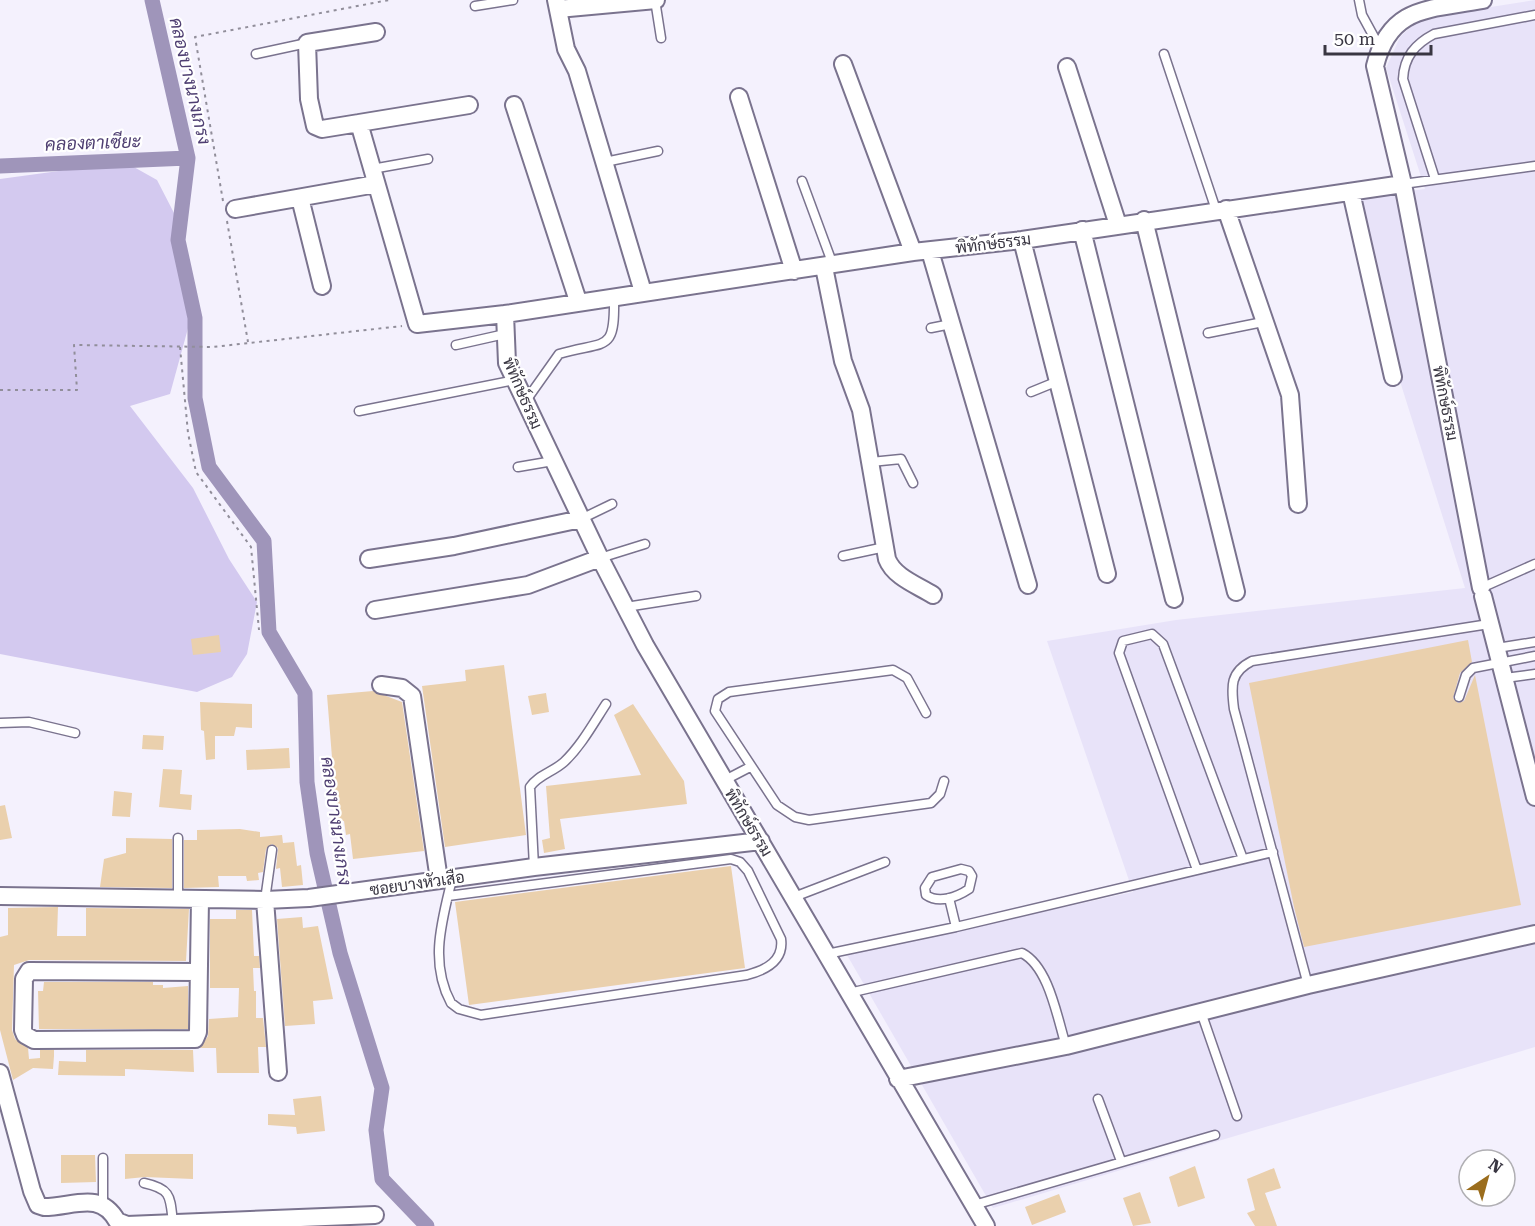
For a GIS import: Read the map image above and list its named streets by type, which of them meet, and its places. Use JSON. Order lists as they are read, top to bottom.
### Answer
{
  "streets": {
    "street": ["พิทักษ์ธรรม", "ซอยบางหัวเสือ"]
  },
  "crossings": [
    ["พิทักษ์ธรรม", "ซอยบางหัวเสือ"]
  ],
  "water": ["คลองบางนางเกรง", "คลองตาเซียะ"],
  "scale_bar": "50 m",
  "north": "top right"
}
